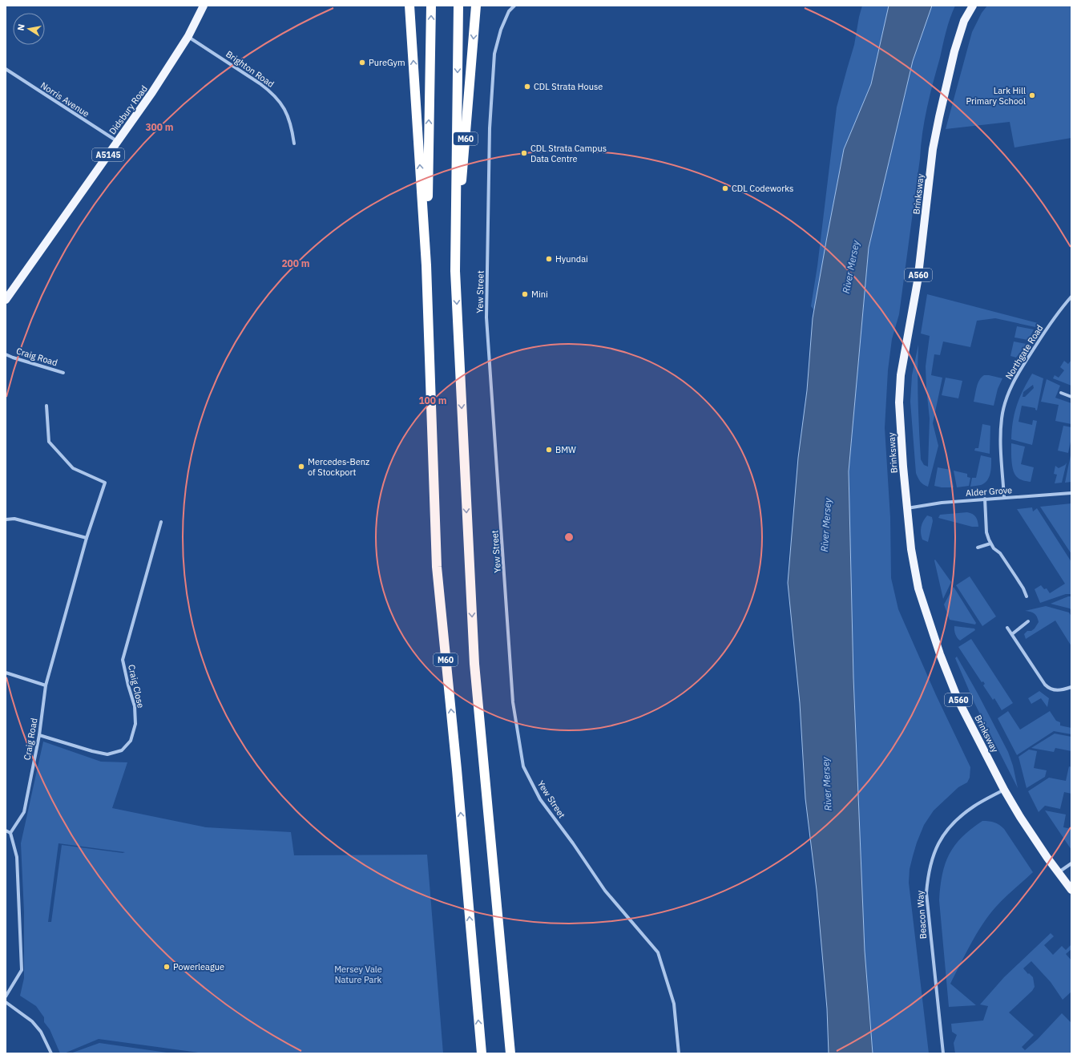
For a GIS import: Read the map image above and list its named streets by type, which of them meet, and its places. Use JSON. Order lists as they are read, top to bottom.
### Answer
{
  "streets": {
    "highway": ["M60"],
    "main road": [
      "Didsbury Road",
      "A5145",
      "Brinksway",
      "A560"
    ],
    "street": [
      "Brighton Road",
      "Norris Avenue",
      "Yew Street",
      "Northgate Road",
      "Craig Road",
      "Alder Grove",
      "Craig Close",
      "Beacon Way"
    ]
  },
  "crossings": [
    ["Brighton Road", "Didsbury Road"],
    ["Norris Avenue", "Didsbury Road"],
    ["Brinksway", "A560"],
    ["Brinksway", "Alder Grove"],
    ["Brinksway", "Beacon Way"],
    ["Northgate Road", "Alder Grove"],
    ["Craig Road", "Craig Close"]
  ],
  "water": ["River Mersey"],
  "parks": ["Mersey Vale Nature Park"],
  "places": [
    "PureGym",
    "CDL Strata House",
    "Lark Hill Primary School",
    "CDL Strata Campus Data Centre",
    "CDL Codeworks",
    "Hyundai",
    "Mini",
    "BMW",
    "Mercedes-Benz of Stockport",
    "Powerleague"
  ],
  "north": "left",
  "rings": ["300 m", "200 m", "100 m"]
}
